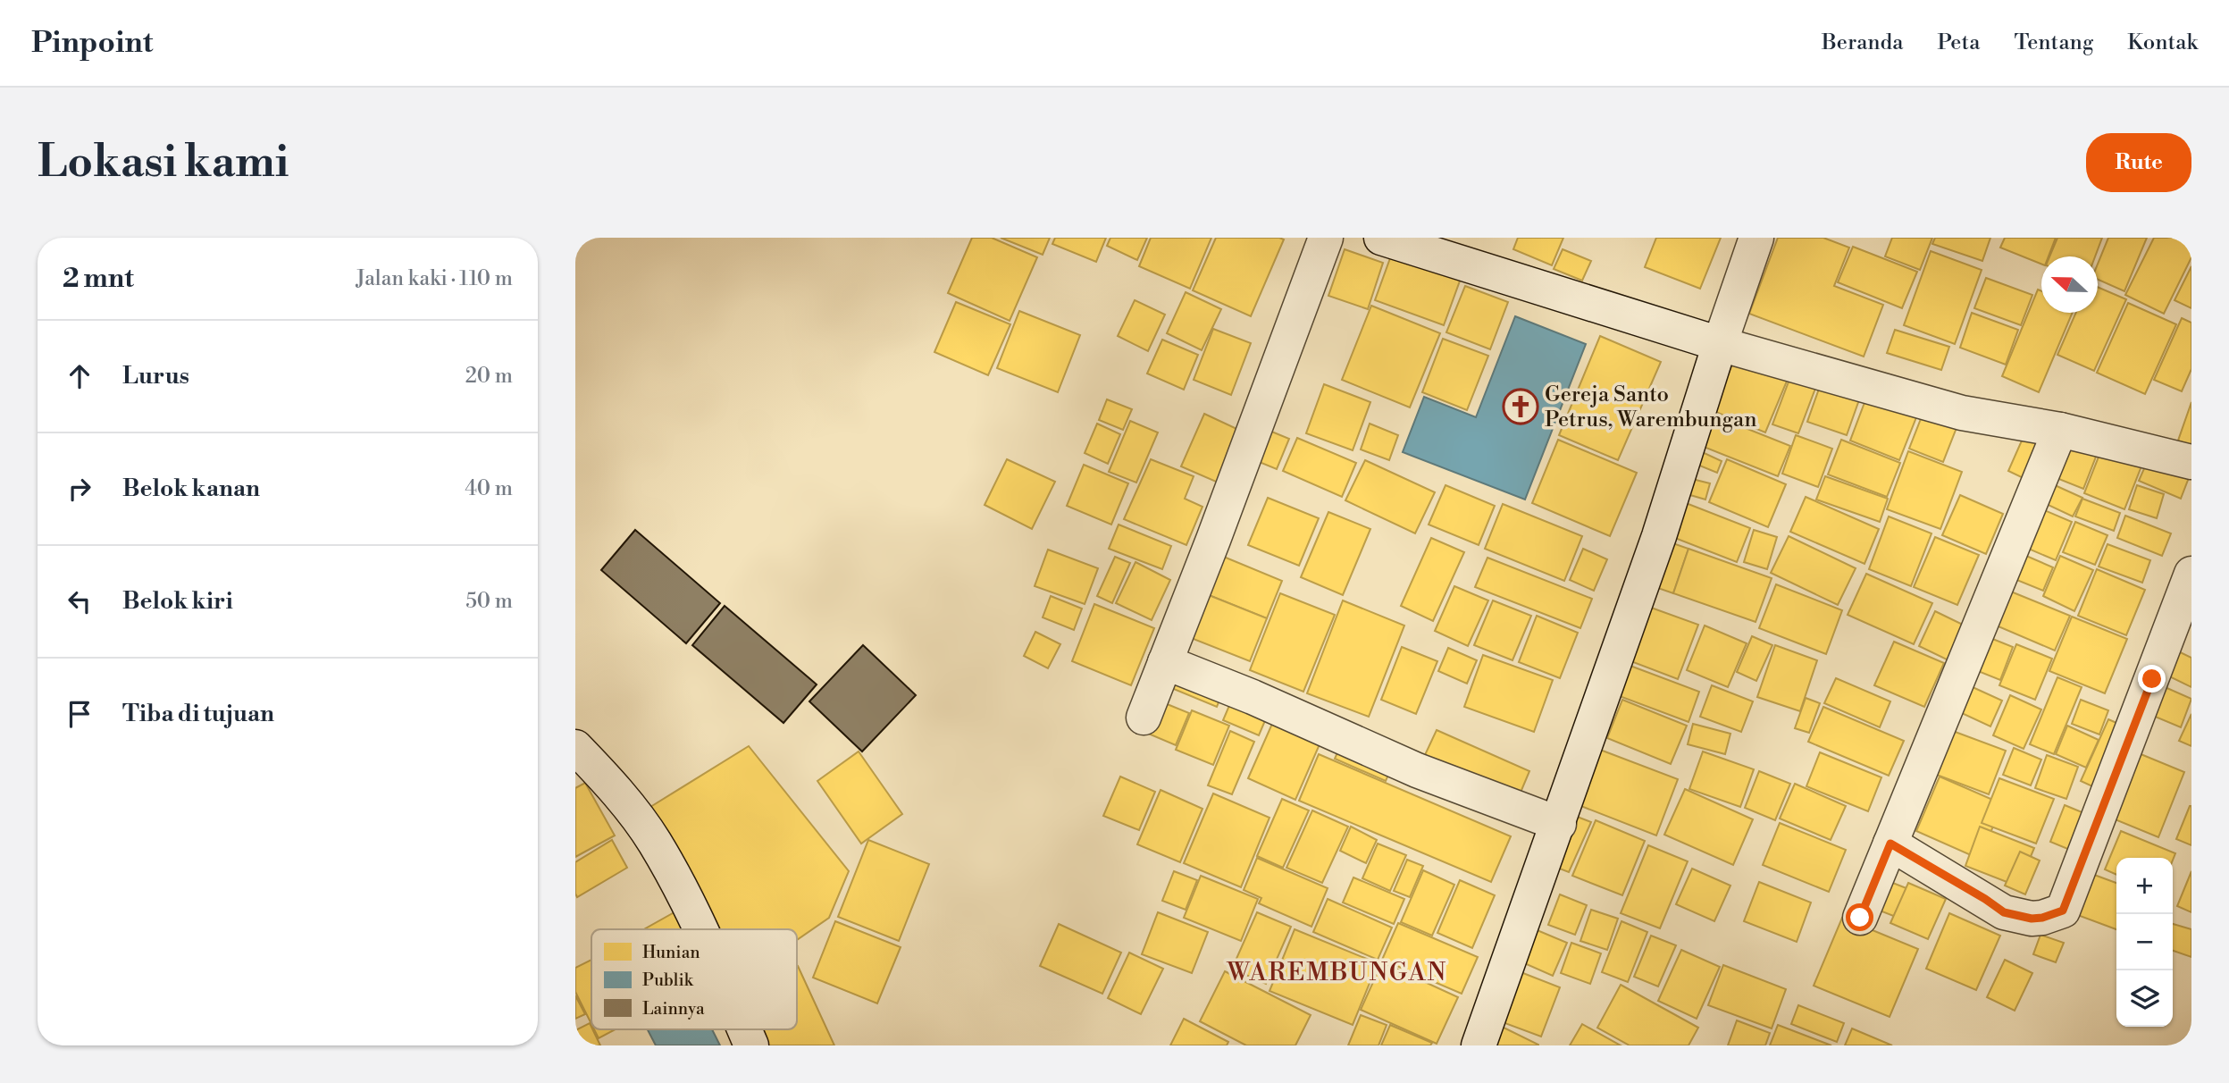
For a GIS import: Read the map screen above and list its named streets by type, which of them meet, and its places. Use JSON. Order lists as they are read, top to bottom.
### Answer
{
  "districts": ["WAREMBUNGAN"],
  "places": {
    "church": ["Gereja Santo Petrus, Warembungan"]
  },
  "legend": ["Hunian", "Publik", "Lainnya"],
  "north": "left",
  "page": {
    "header": "Pinpoint",
    "nav": [
      "Beranda",
      "Peta",
      "Tentang",
      "Kontak"
    ],
    "buttons": "Rute",
    "title": "Lokasi kami",
    "heading": ["2 mnt", "Jalan kaki · 110 m"],
    "list": [
      ["Lurus", "20 m"],
      ["Belok kanan", "40 m"],
      ["Belok kiri", "50 m"],
      "Tiba di tujuan"
    ],
    "map_buttons": ["+", "−"]
  }
}
